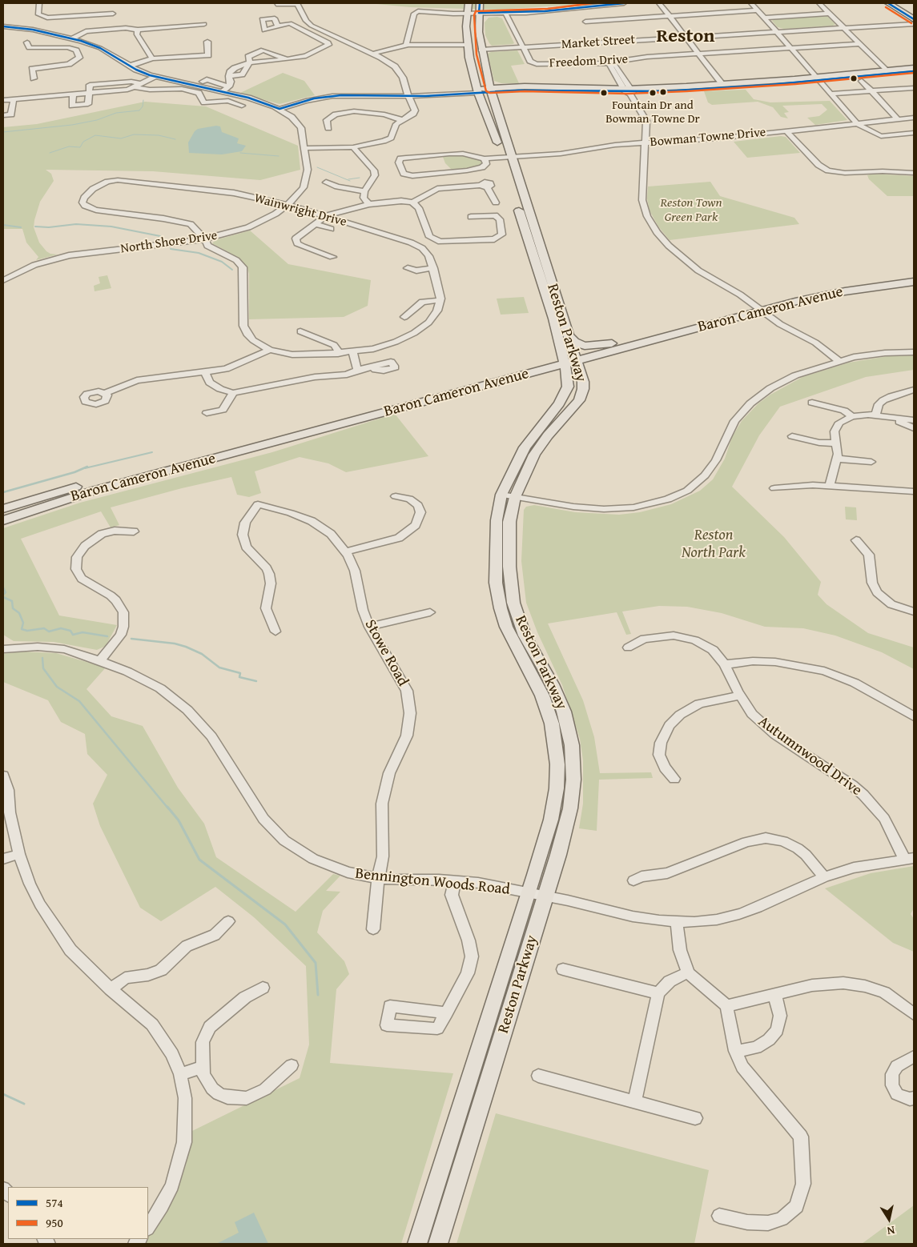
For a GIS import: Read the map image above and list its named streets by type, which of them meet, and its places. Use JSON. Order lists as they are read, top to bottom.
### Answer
{
  "streets": {
    "main road": ["Baron Cameron Avenue", "Reston Parkway"],
    "street": [
      "Market Street",
      "Freedom Drive",
      "Bowman Towne Drive",
      "Wainwright Drive",
      "North Shore Drive",
      "Stowe Road",
      "Autumnwood Drive",
      "Bennington Woods Road"
    ]
  },
  "crossings": [
    ["Market Street", "Freedom Drive"],
    ["Market Street", "Reston Parkway"],
    ["Bowman Towne Drive", "Reston Parkway"],
    ["Wainwright Drive", "North Shore Drive"],
    ["Baron Cameron Avenue", "Reston Parkway"],
    ["Reston Parkway", "Bennington Woods Road"],
    ["Stowe Road", "Bennington Woods Road"],
    ["Autumnwood Drive", "Bennington Woods Road"]
  ],
  "districts": ["Reston"],
  "parks": ["Reston Town Green Park", "Reston North Park"],
  "places": ["Fountain Dr and Bowman Towne Dr"],
  "lines": ["transit line 574", "transit line 950"],
  "legend": ["574", "950"],
  "north": "bottom"
}
